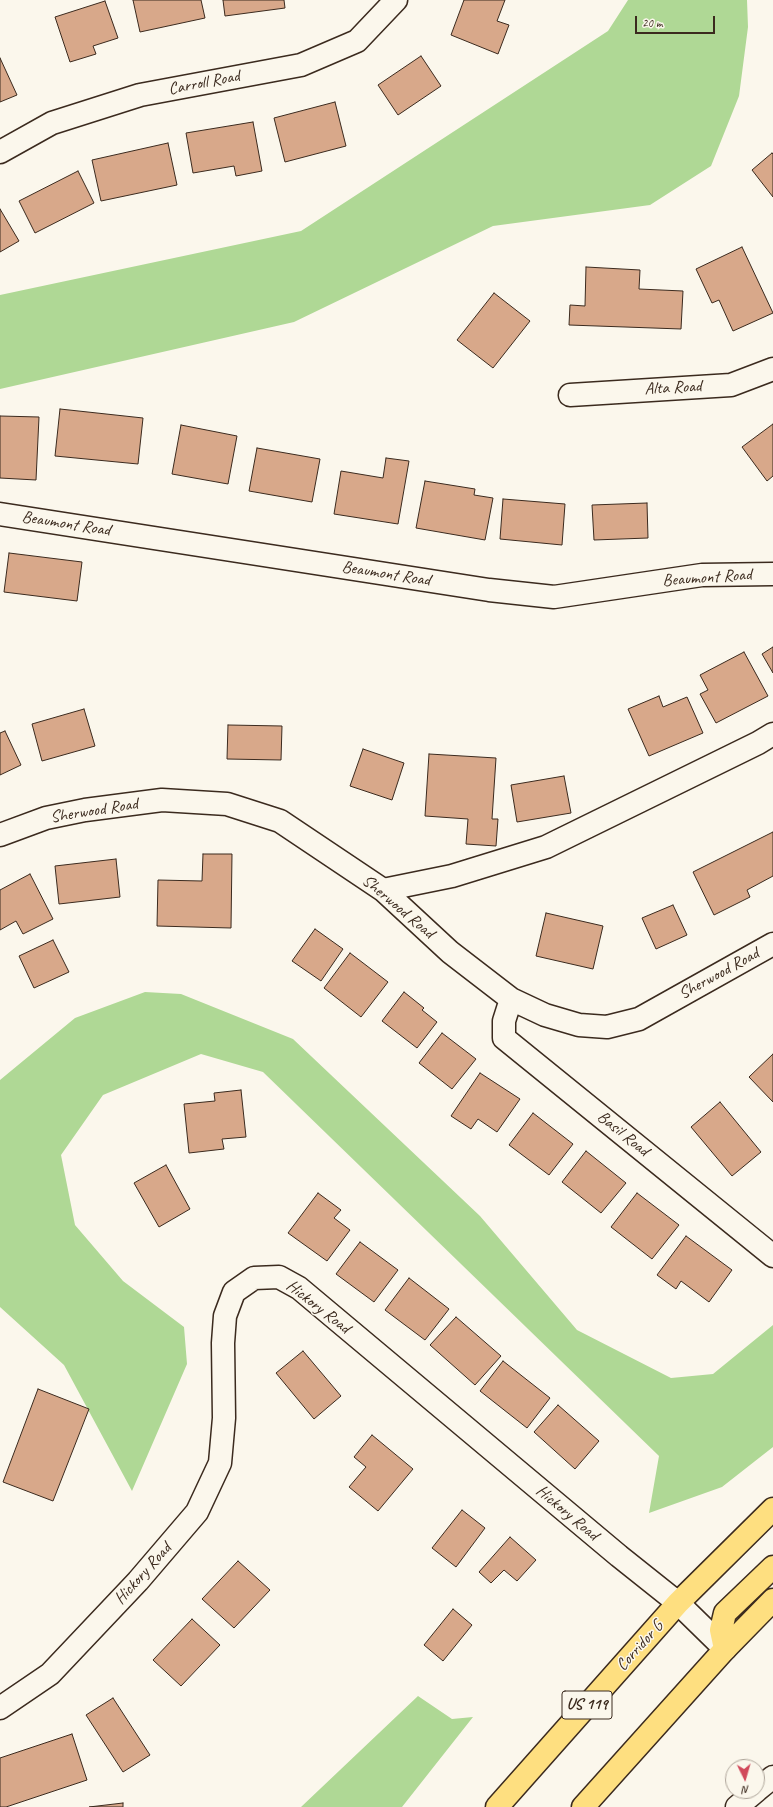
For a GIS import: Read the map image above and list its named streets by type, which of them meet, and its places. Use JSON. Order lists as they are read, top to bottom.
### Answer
{
  "streets": {
    "highway": ["Corridor G", "US 119"],
    "street": [
      "Carroll Road",
      "Alta Road",
      "Beaumont Road",
      "Sherwood Road",
      "Basil Road",
      "Hickory Road"
    ]
  },
  "crossings": [
    ["Sherwood Road", "Basil Road"],
    ["Hickory Road", "Corridor G"]
  ],
  "scale_bar": "20 m",
  "north": "bottom"
}
